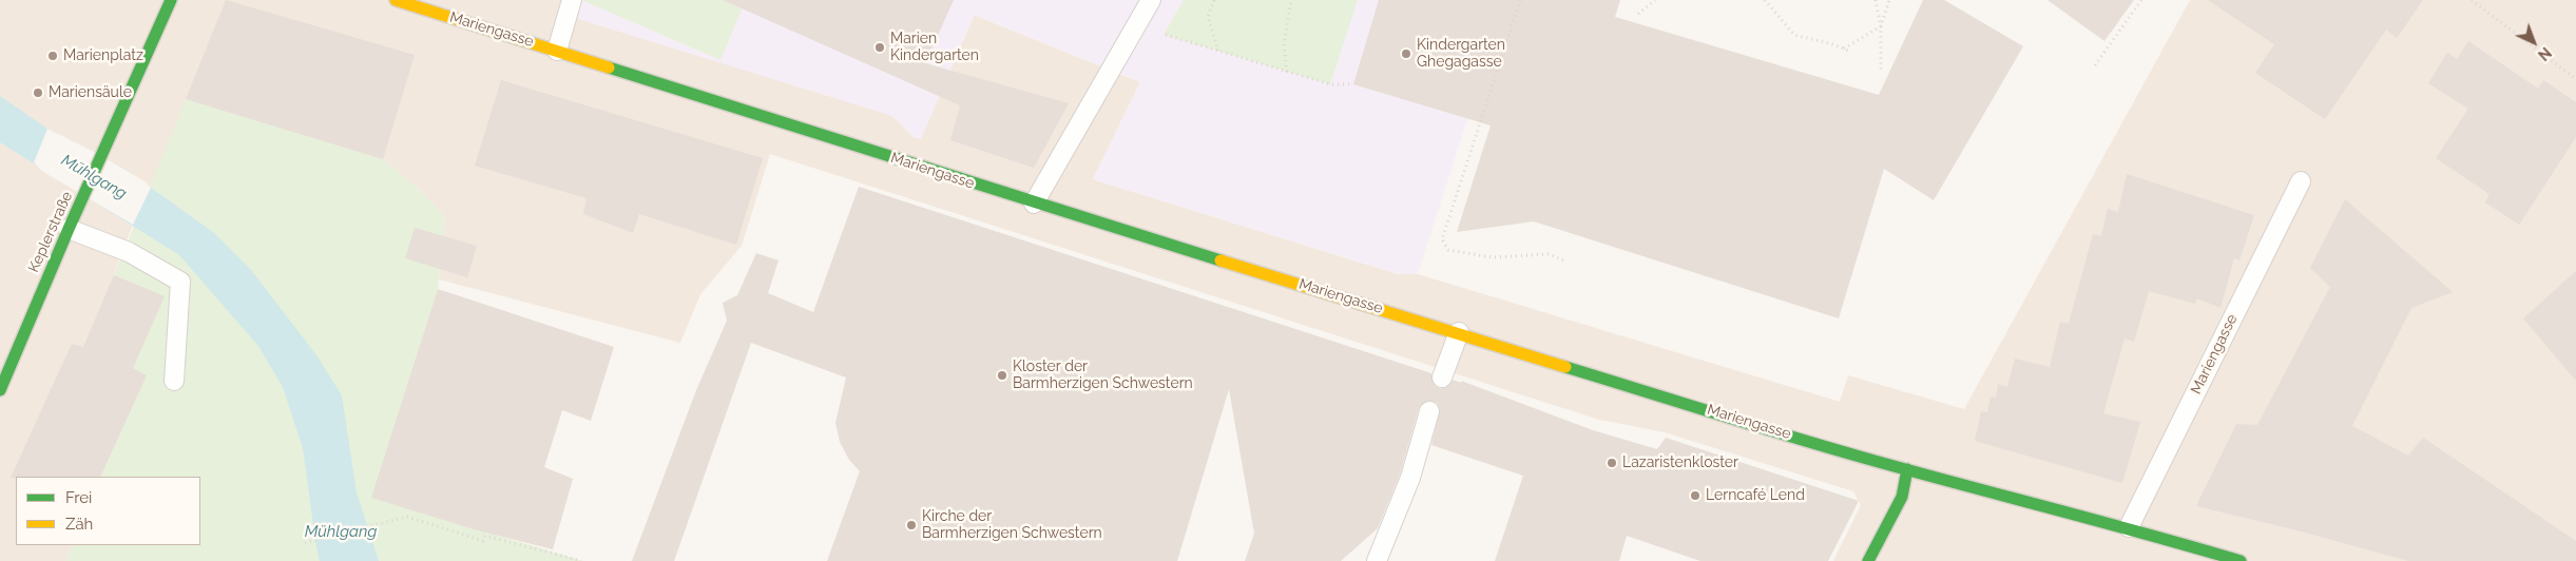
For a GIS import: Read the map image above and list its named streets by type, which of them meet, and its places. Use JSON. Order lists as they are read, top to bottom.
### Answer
{
  "streets": {
    "street": ["Mariengasse", "Keplerstraße"]
  },
  "water": ["Mühlgang"],
  "places": [
    "Marien Kindergarten",
    "Kindergarten Ghegagasse",
    "Marienplatz",
    "Mariensäule",
    "Kloster der Barmherzigen Schwestern",
    "Lazaristenkloster",
    "Lerncafé Lend",
    "Kirche der Barmherzigen Schwestern"
  ],
  "legend": ["Frei", "Zäh"],
  "north": "bottom right"
}
